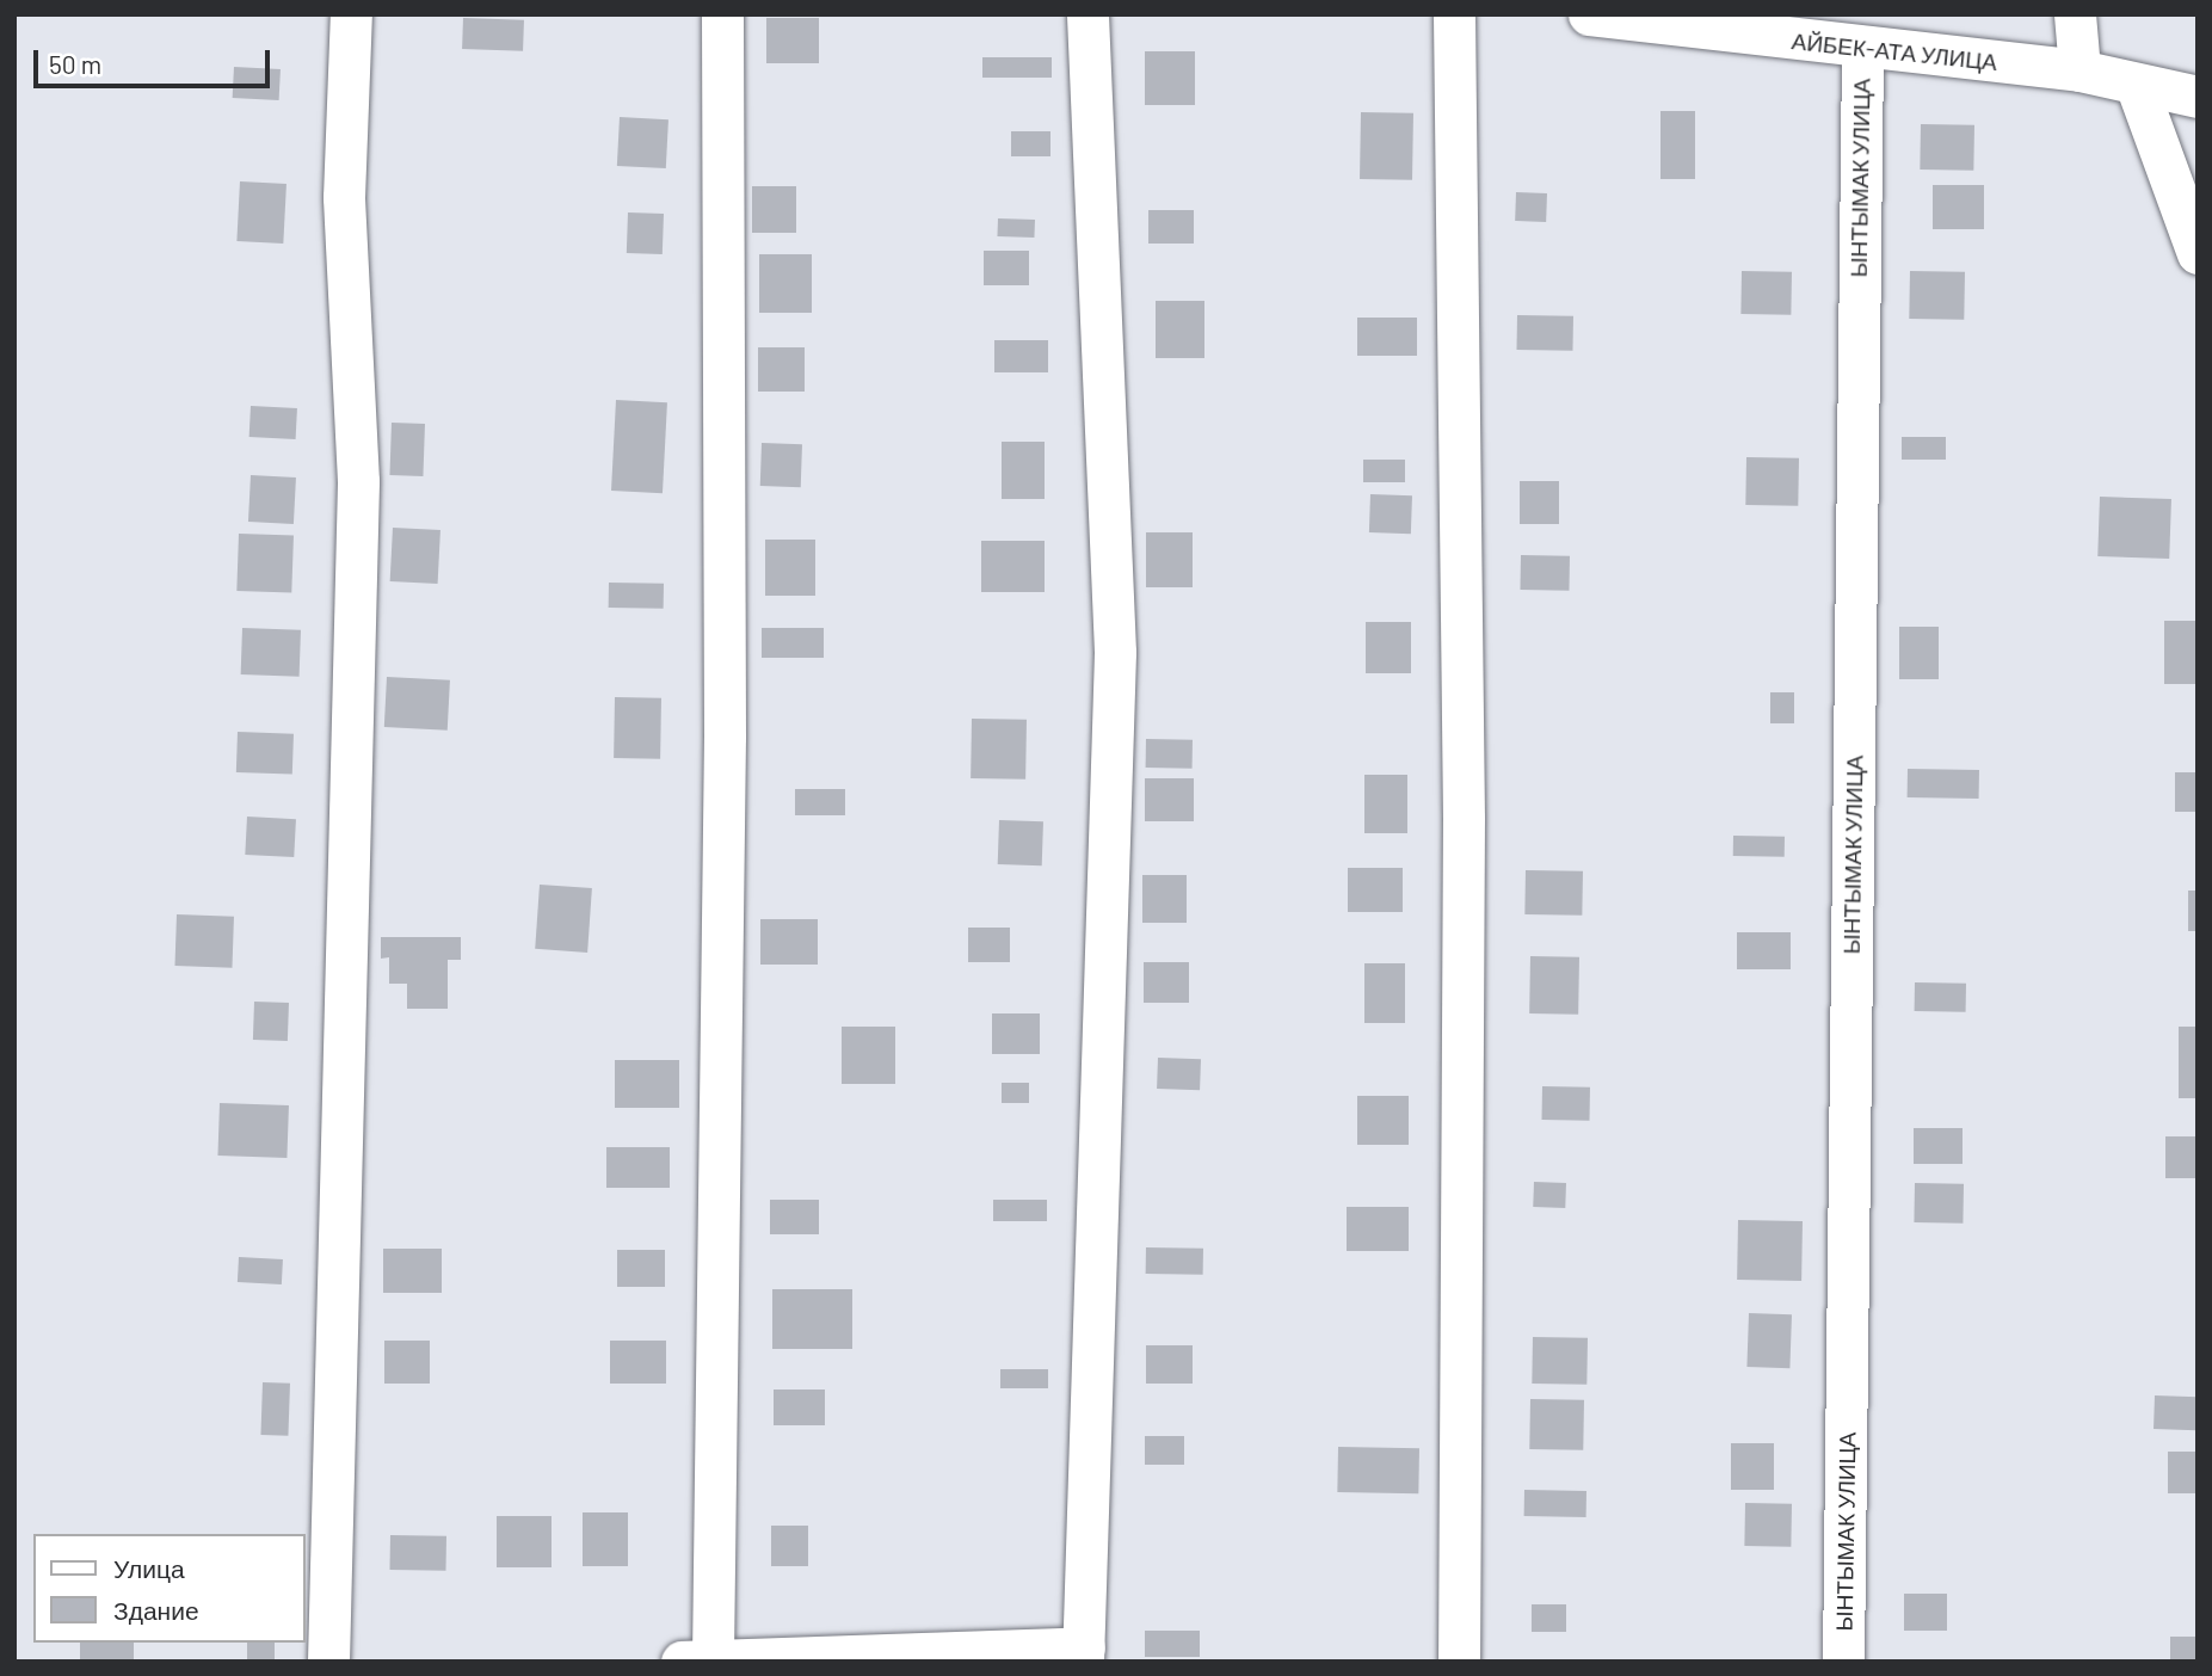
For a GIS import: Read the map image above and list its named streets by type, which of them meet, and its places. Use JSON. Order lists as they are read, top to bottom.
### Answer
{
  "streets": {
    "street": ["АЙБЕК-АТА УЛИЦА", "ЫНТЫМАК УЛИЦА"]
  },
  "crossings": [
    ["АЙБЕК-АТА УЛИЦА", "ЫНТЫМАК УЛИЦА"]
  ],
  "legend": ["Улица", "Здание"],
  "scale_bar": "50 m"
}
